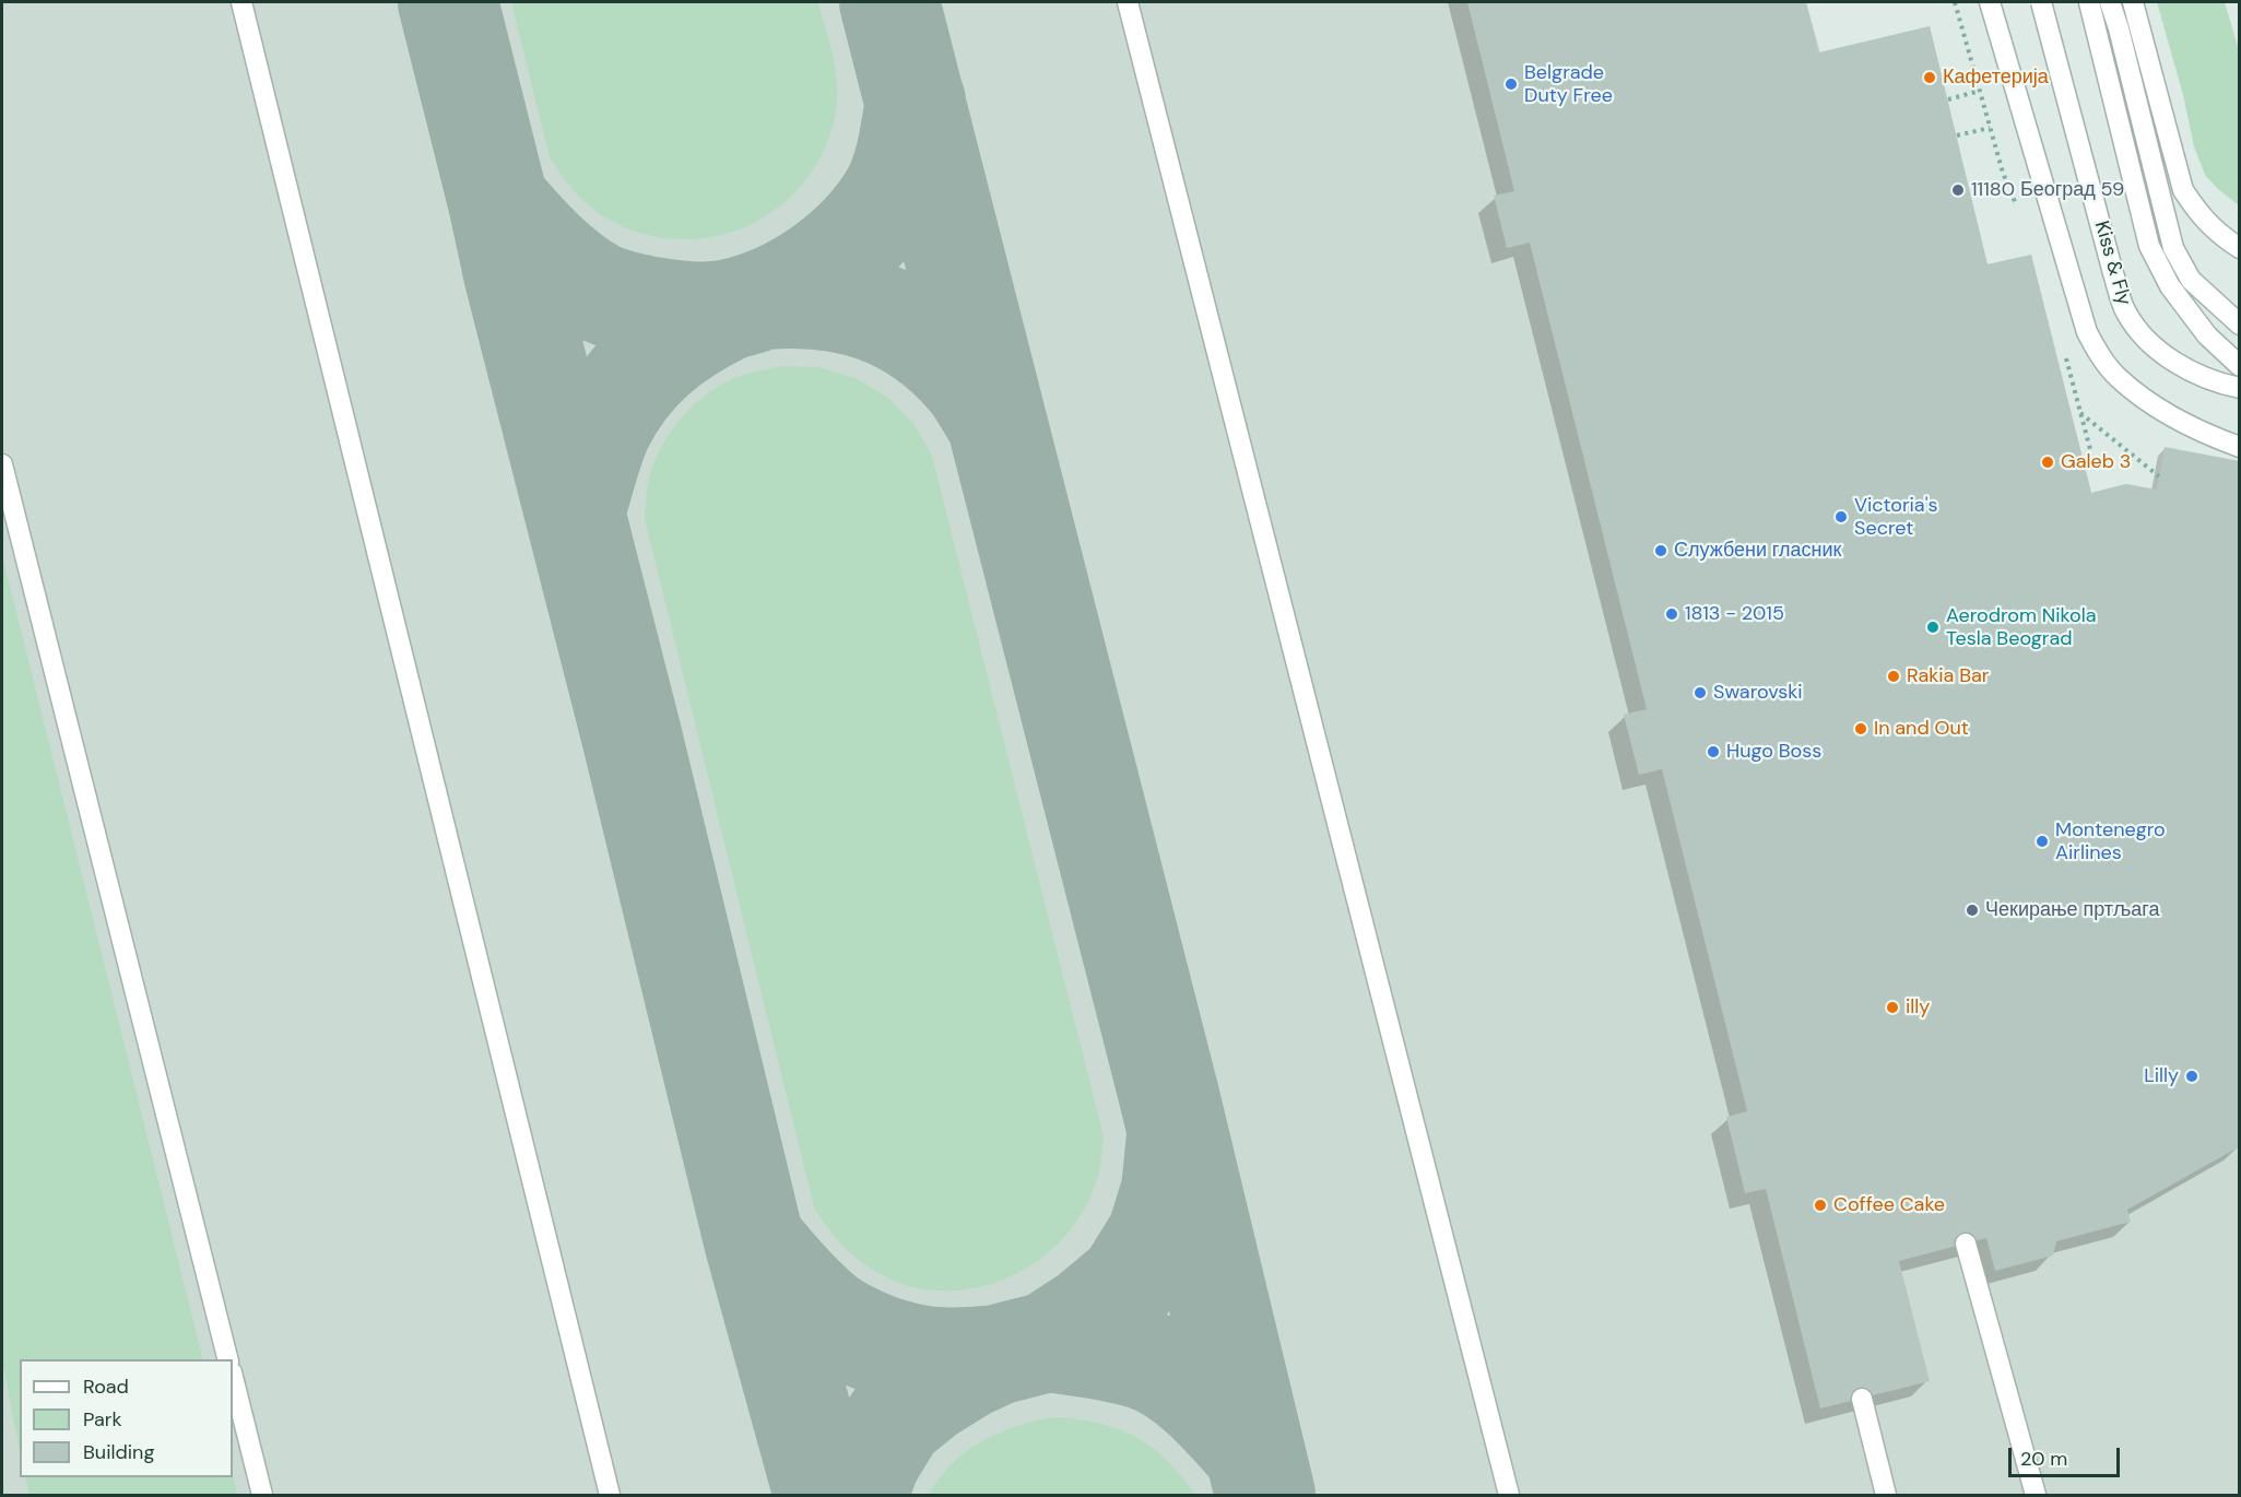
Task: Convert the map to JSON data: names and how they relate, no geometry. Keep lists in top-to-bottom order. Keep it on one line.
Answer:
{"streets":{"street":["Kiss & Fly"]},"places":["Кафетерија","Belgrade Duty Free","11180 Београд 59","Galeb 3","Victoria's Secret","Службени гласник","1813 - 2015","Aerodrom Nikola Tesla Beograd","Rakia Bar","Swarovski","In and Out","Hugo Boss","Montenegro Airlines","Чекирање пртљага","illy","Lilly","Coffee Cake"],"legend":["Road","Park","Building"],"scale_bar":"20 m"}
